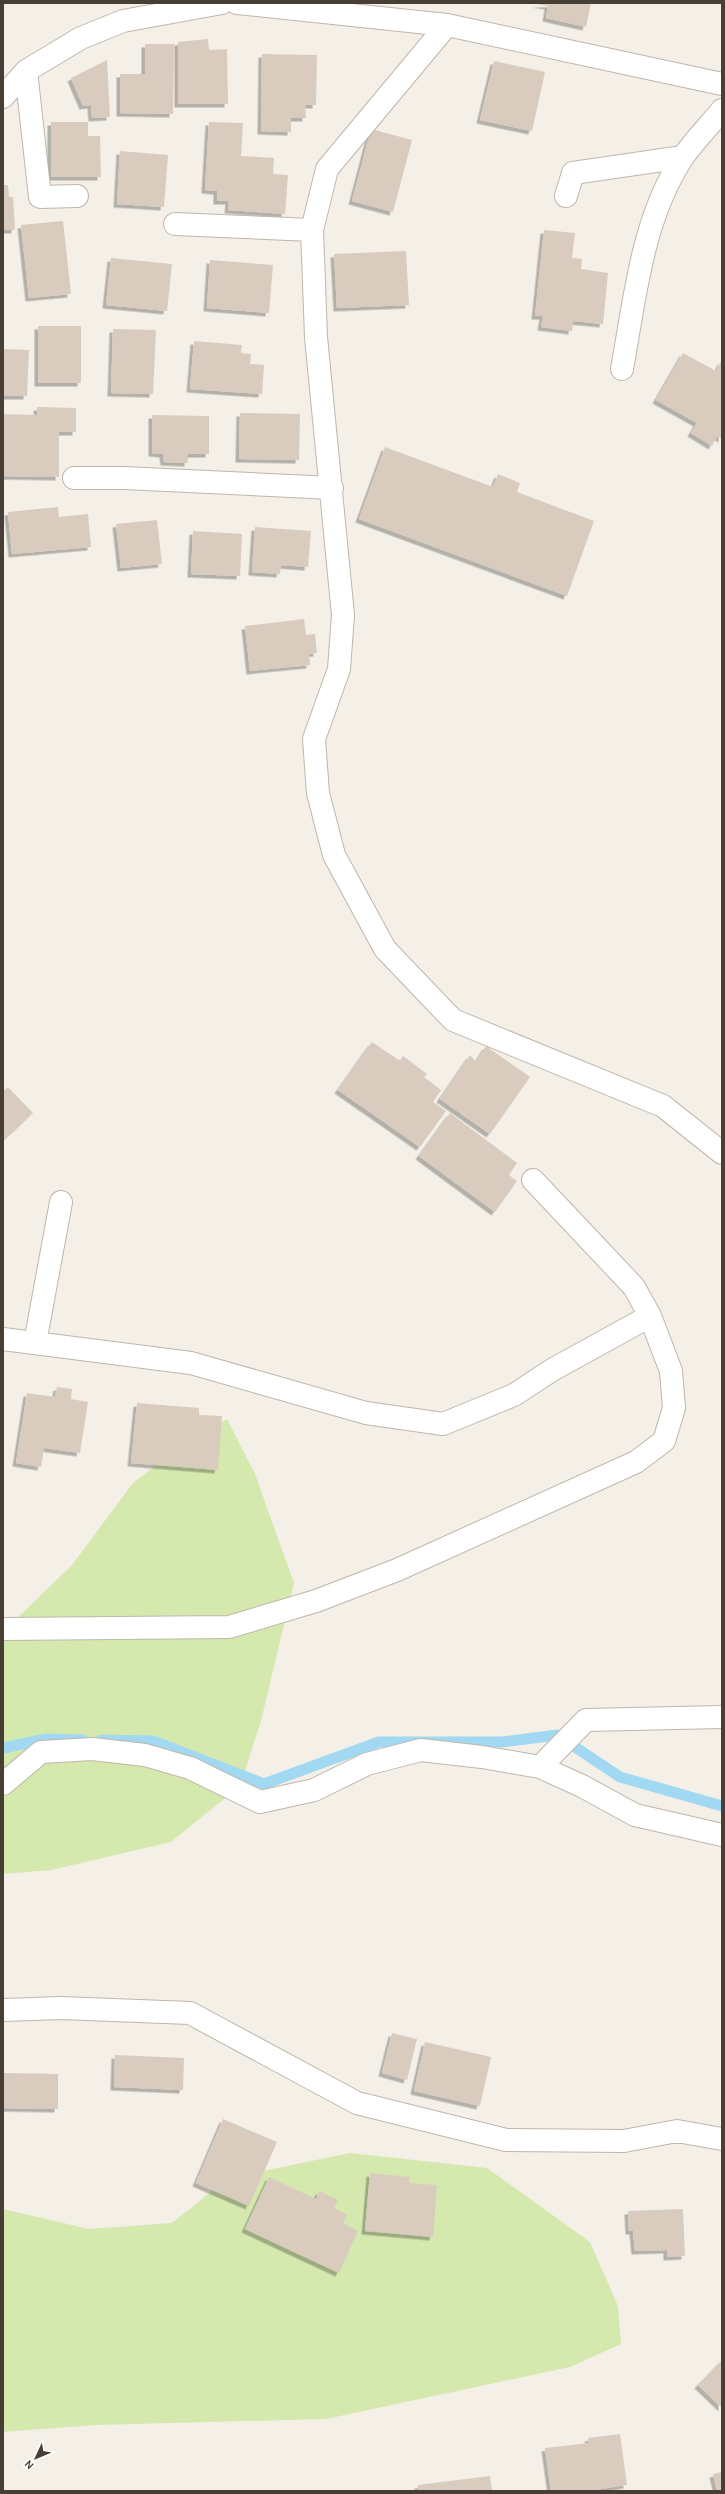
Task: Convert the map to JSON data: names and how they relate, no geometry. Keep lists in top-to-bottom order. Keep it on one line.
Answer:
{"north":"bottom left"}
